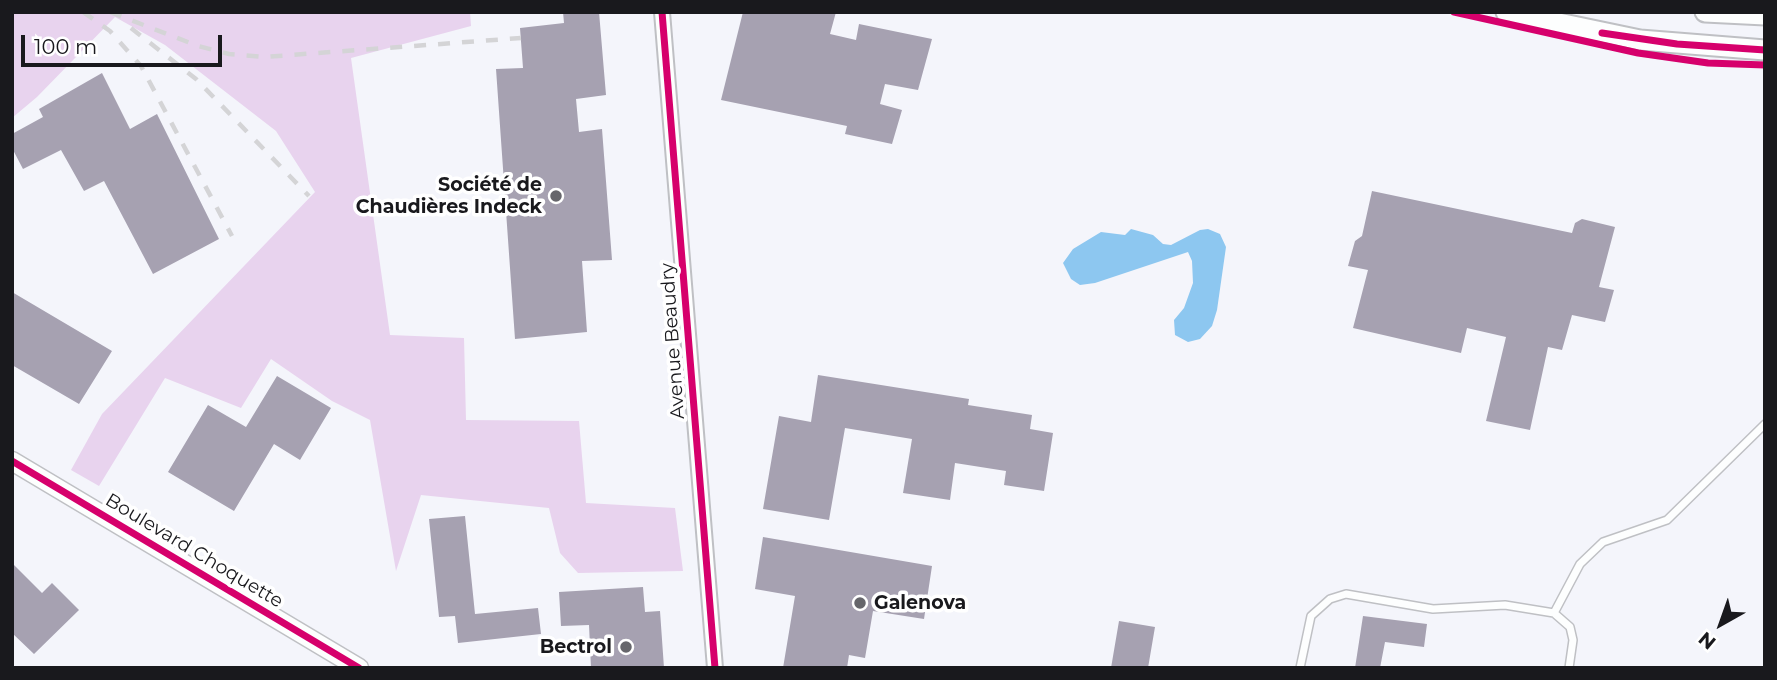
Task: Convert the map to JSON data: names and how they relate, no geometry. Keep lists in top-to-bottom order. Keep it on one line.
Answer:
{"streets":{"street":["Avenue Beaudry","Boulevard Choquette"]},"places":["Société de Chaudières Indeck","Galenova","Bectrol"],"scale_bar":"100 m","north":"bottom left"}
